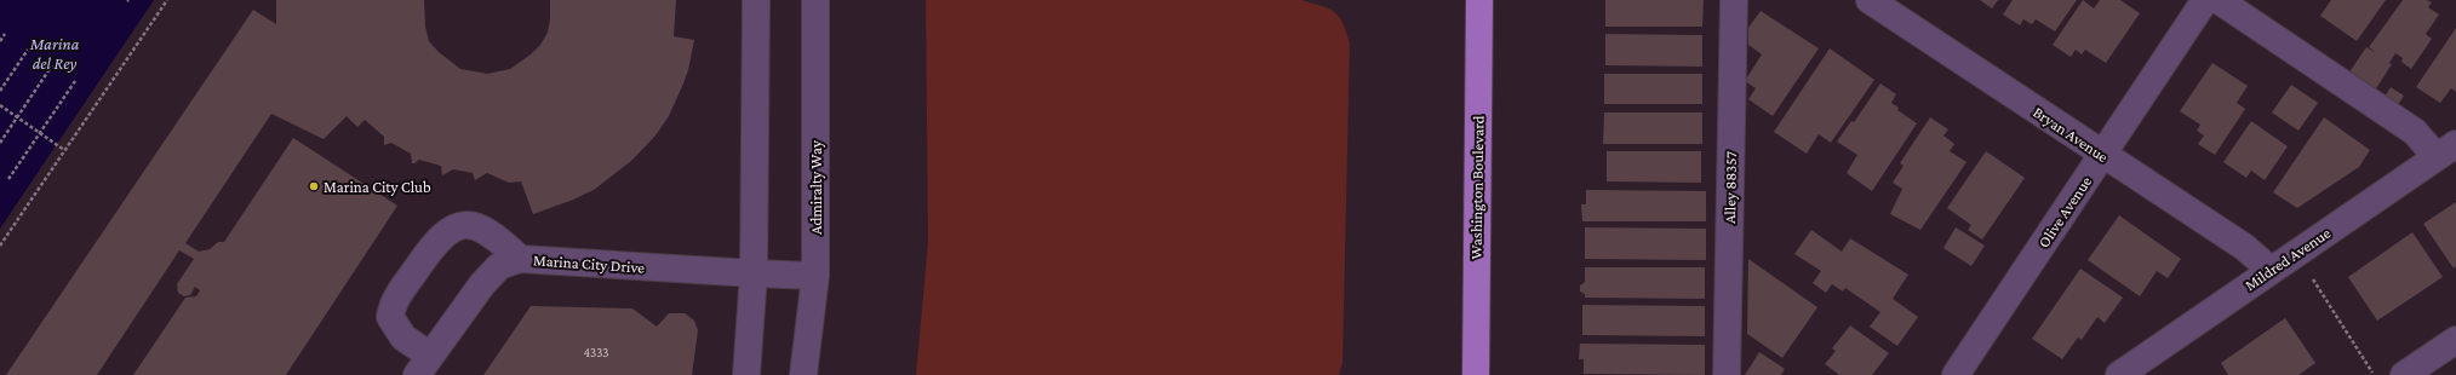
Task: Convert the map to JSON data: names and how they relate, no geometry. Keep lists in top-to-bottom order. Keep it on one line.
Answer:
{"streets":{"main road":["Washington Boulevard"],"street":["Bryan Avenue","Admiralty Way","Alley 88357","Olive Avenue","Mildred Avenue","Marina City Drive"]},"crossings":[["Bryan Avenue","Olive Avenue"],["Bryan Avenue","Mildred Avenue"],["Admiralty Way","Marina City Drive"]],"water":["Marina del Rey"],"places":["Marina City Club"],"house_numbers":["4333"]}
